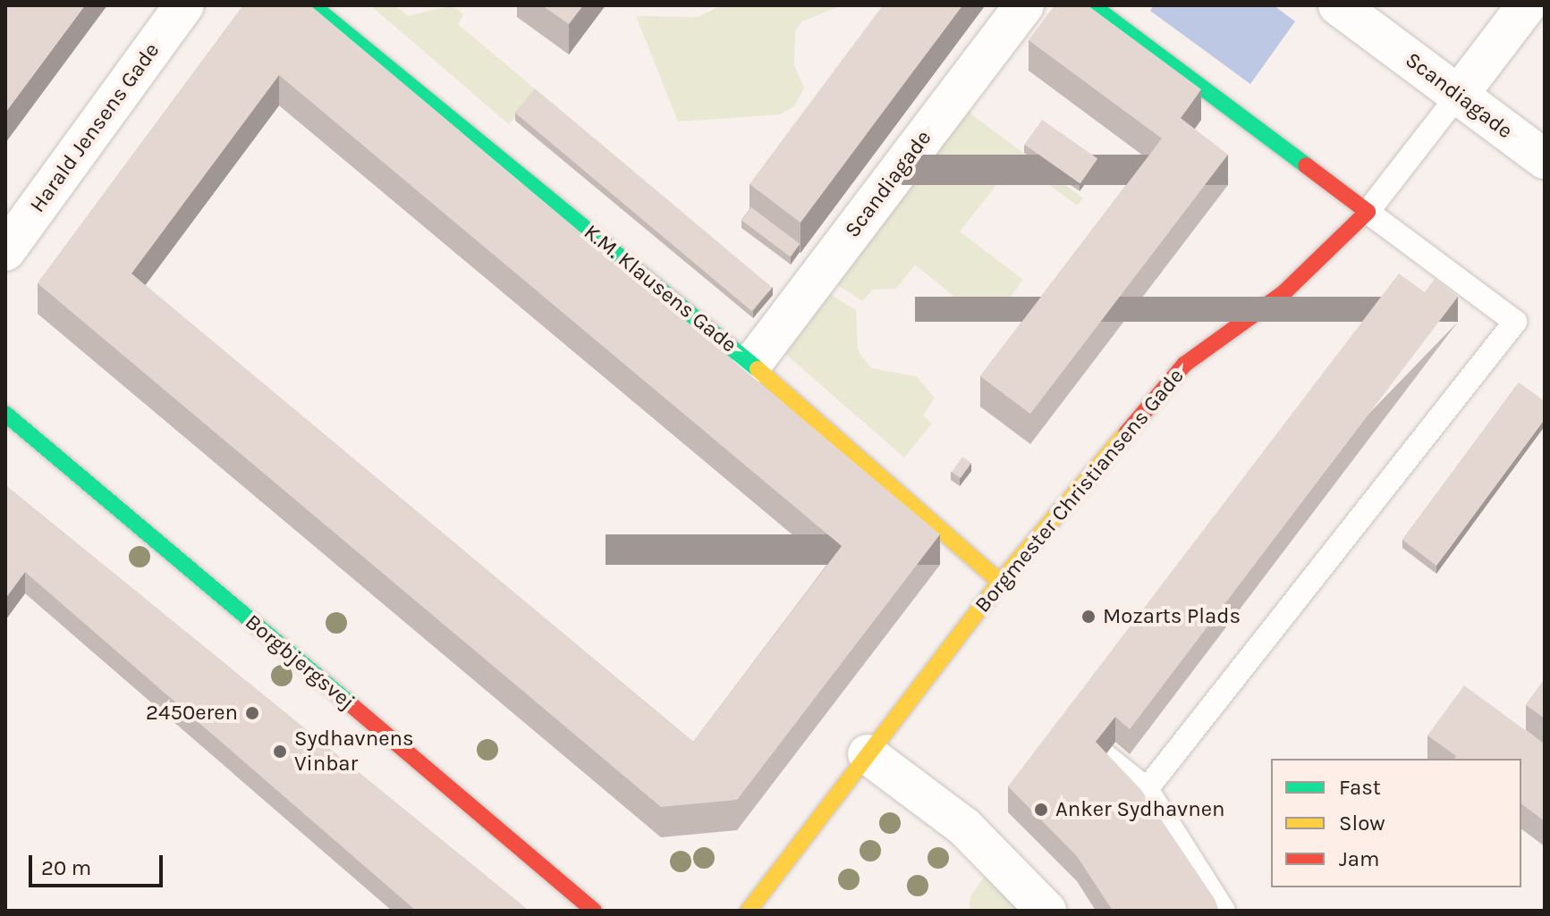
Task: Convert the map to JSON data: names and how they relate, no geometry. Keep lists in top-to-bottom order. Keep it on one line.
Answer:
{"streets":{"street":["Scandiagade","Harald Jensens Gade","K.M. Klausens Gade","Borgmester Christiansens Gade","Borgbjergsvej"]},"crossings":[["Scandiagade","K.M. Klausens Gade"],["Scandiagade","Borgmester Christiansens Gade"],["K.M. Klausens Gade","Borgmester Christiansens Gade"]],"places":["Mozarts Plads","2450eren","Sydhavnens Vinbar","Anker Sydhavnen"],"legend":["Fast","Slow","Jam"],"scale_bar":"20 m"}
